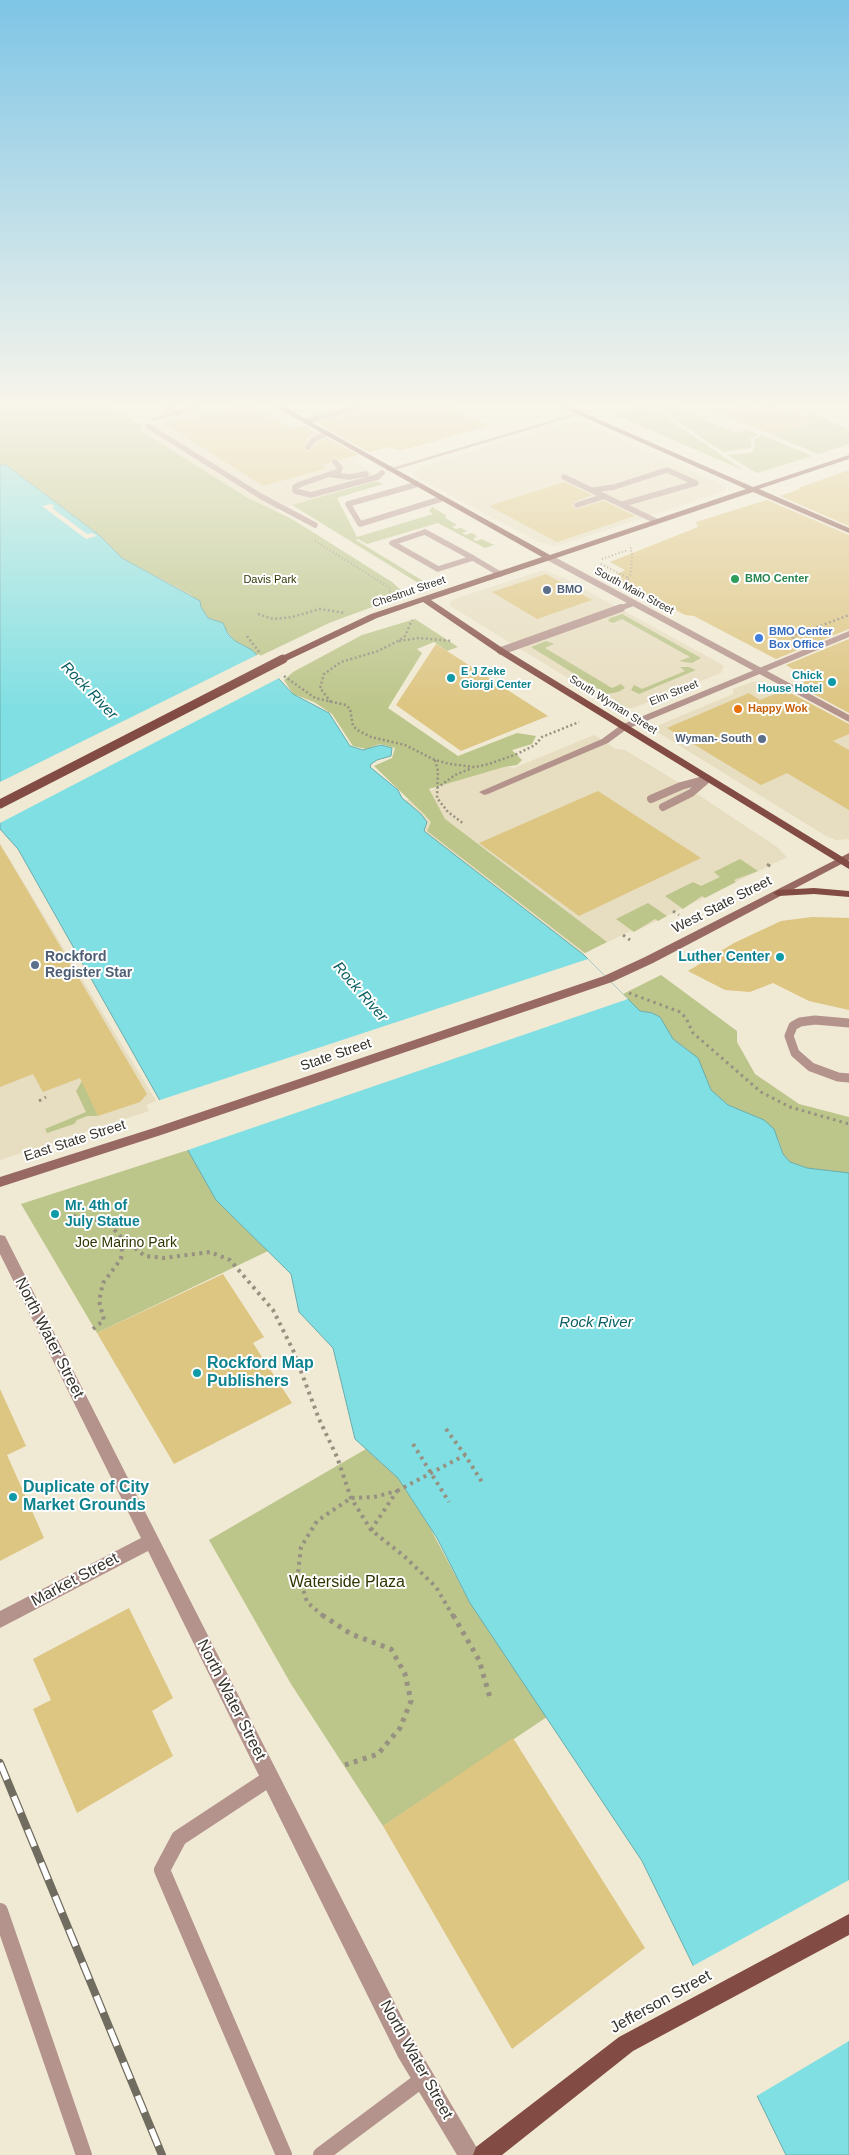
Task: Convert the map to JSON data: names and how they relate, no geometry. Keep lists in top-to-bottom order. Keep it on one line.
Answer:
{"streets":{"main road":["South Main Street","Chestnut Street","South Wyman Street","West State Street","State Street","East State Street","Jefferson Street"],"street":["Elm Street","North Water Street","Market Street"]},"crossings":[["South Main Street","Chestnut Street"],["South Main Street","Elm Street"],["Chestnut Street","South Wyman Street"],["Elm Street","South Wyman Street"],["South Wyman Street","West State Street"],["West State Street","State Street"],["State Street","East State Street"],["North Water Street","Market Street"]],"water":["Rock River"],"parks":["Davis Park","Joe Marino Park","Waterside Plaza"],"places":["BMO Center","BMO","BMO Center Box Office","E J Zeke Giorgi Center","Chick House Hotel","Happy Wok","Wyman‐ South","Luther Center","Rockford Register Star","Mr. 4th of July Statue","Rockford Map Publishers","Duplicate of City Market Grounds"]}
